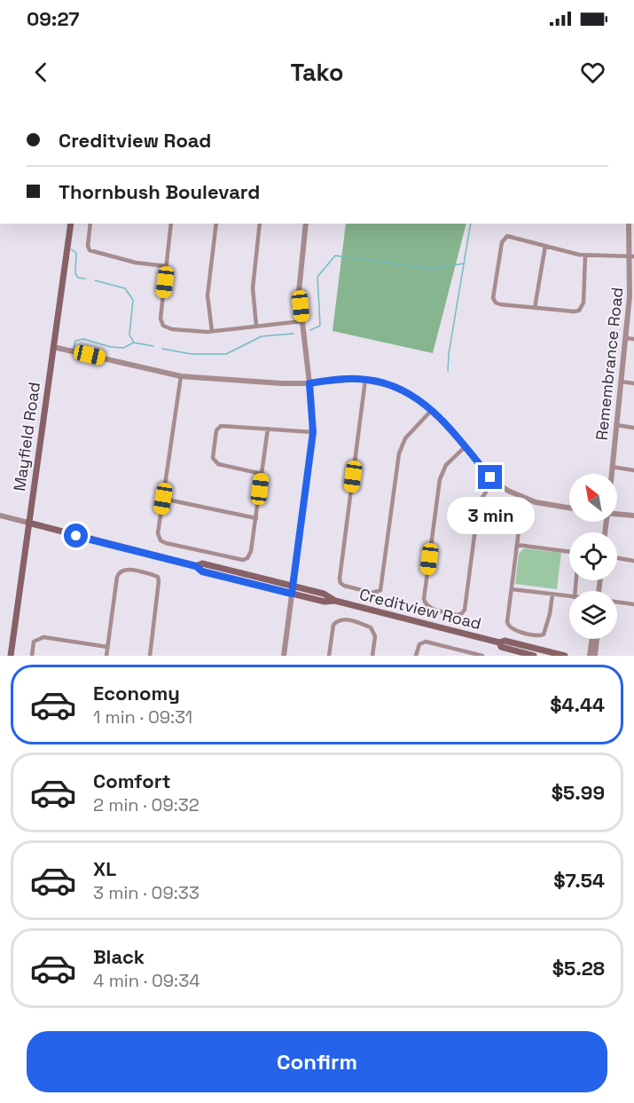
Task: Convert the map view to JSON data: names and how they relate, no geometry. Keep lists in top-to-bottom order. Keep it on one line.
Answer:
{"streets":{"main road":["Mayfield Road","Creditview Road"],"street":["Remembrance Road"]},"crossings":[["Mayfield Road","Creditview Road"]],"north":"top left","page":{"status":"09:27","header":"Tako","banner":["Creditview Road","Thornbush Boulevard"],"bubble":"3 min","list":[{"name":"Economy","note":"1 min · 09:31","value":"$4.44"},{"name":"Comfort","note":"2 min · 09:32","value":"$5.99"},{"name":"XL","note":"3 min · 09:33","value":"$7.54"},{"name":"Black","note":"4 min · 09:34","value":"$5.28"}],"buttons":"Confirm"}}
